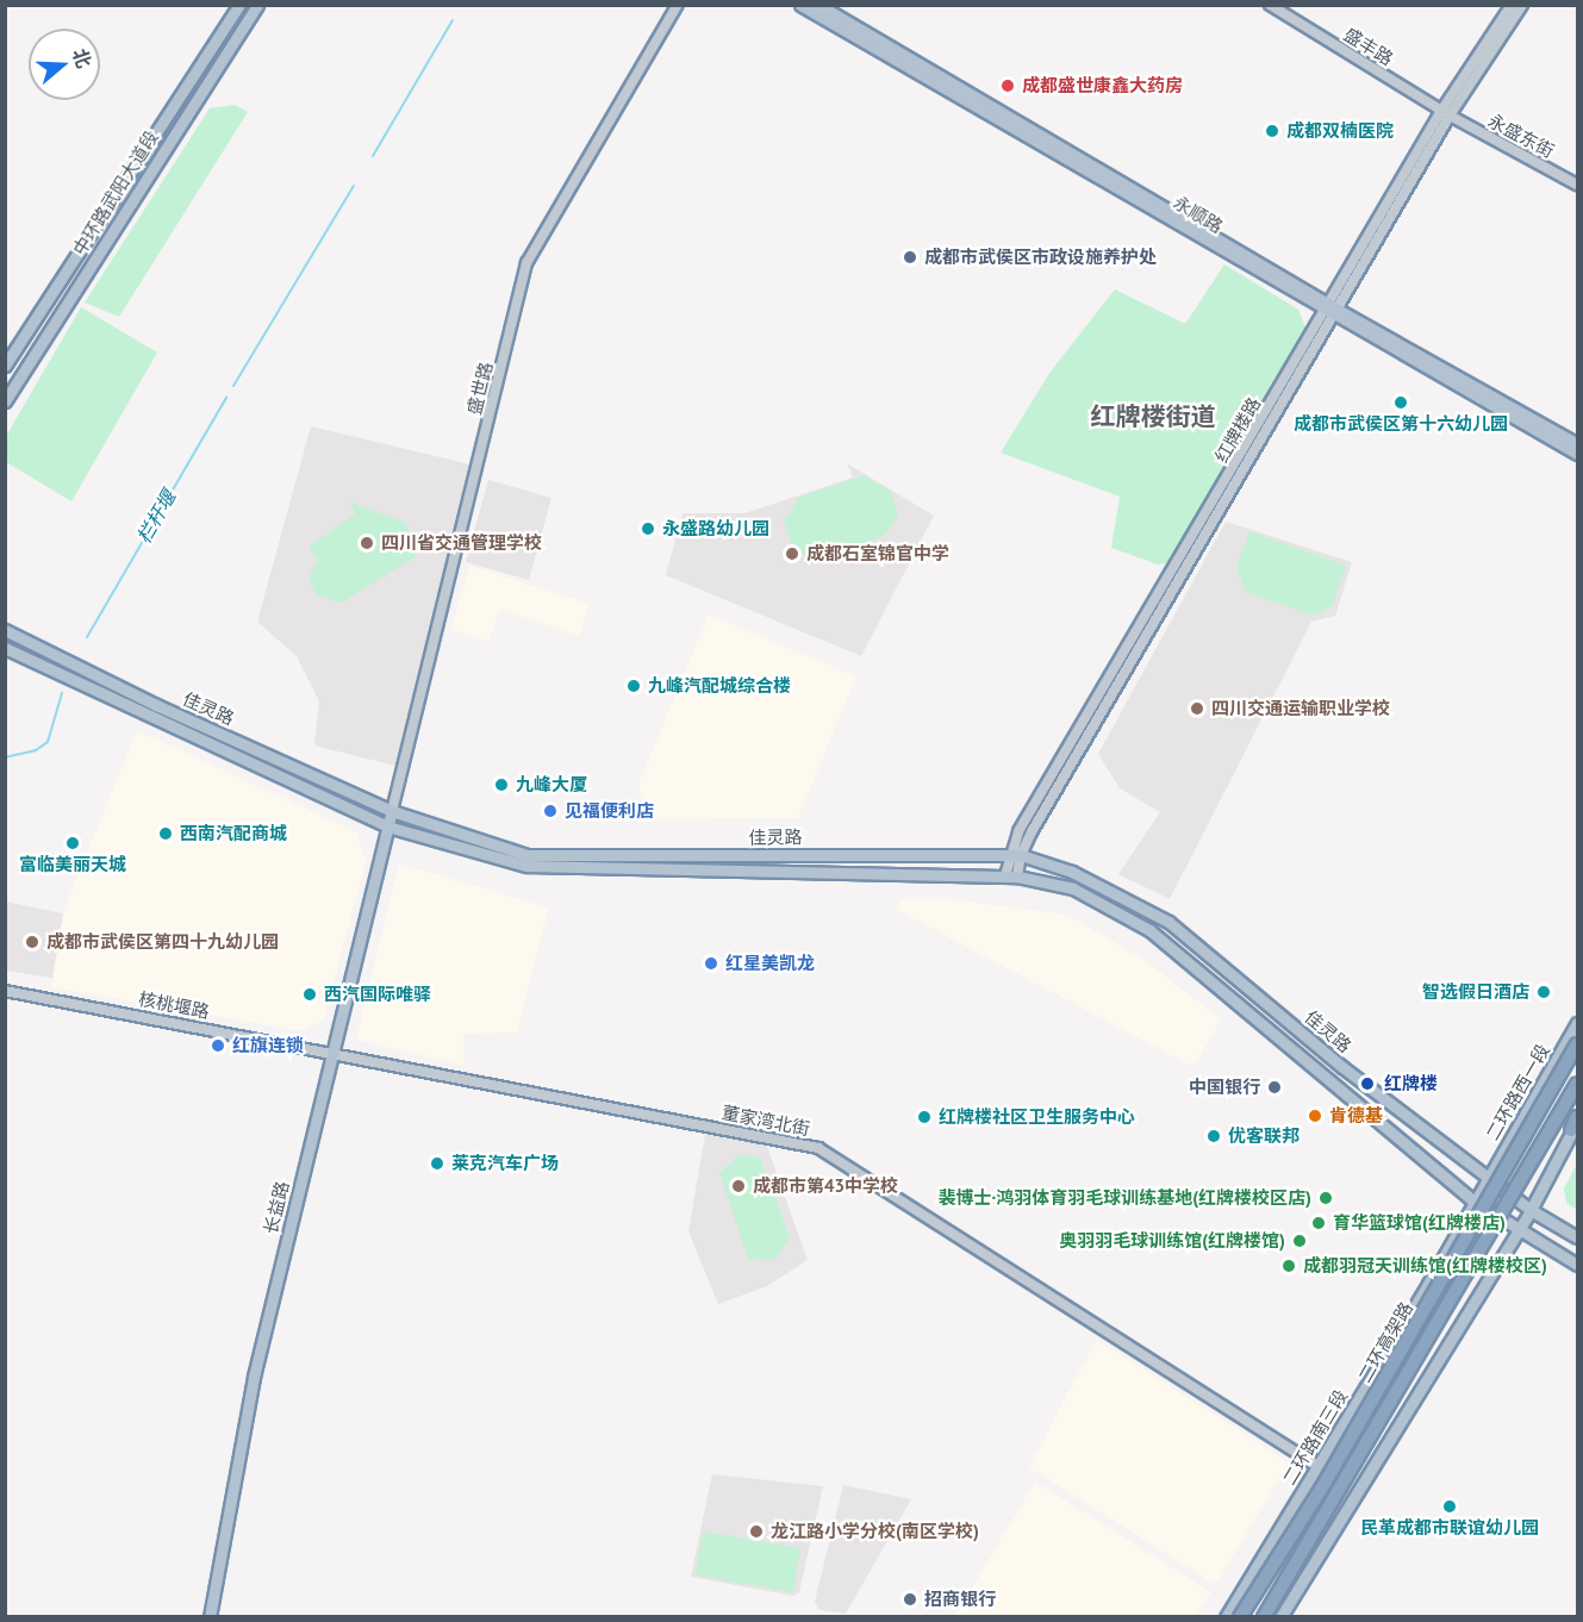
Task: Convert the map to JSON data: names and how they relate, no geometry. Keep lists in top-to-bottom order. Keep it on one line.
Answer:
{"streets":{"highway":["二环高架路"],"main road":["中环路武阳大道段","永顺路","佳灵路","二环路西一段","长益路","二环路南三段"],"street":["盛丰路","永盛东街","盛世路","红牌楼路","核桃堰路","董家湾北街"]},"crossings":[["盛丰路","永盛东街"],["盛丰路","红牌楼路"],["永盛东街","红牌楼路"],["永顺路","红牌楼路"],["盛世路","佳灵路"],["盛世路","长益路"],["红牌楼路","佳灵路"],["佳灵路","二环路西一段"],["佳灵路","长益路"],["佳灵路","二环路南三段"],["核桃堰路","董家湾北街"],["核桃堰路","长益路"],["二环路西一段","二环路南三段"],["董家湾北街","长益路"],["董家湾北街","二环路南三段"]],"districts":["红牌楼街道"],"water":["栏杆堰"],"places":["成都盛世康鑫大药房","成都双楠医院","成都市武侯区市政设施养护处","成都市武侯区第十六幼儿园","永盛路幼儿园","四川省交通管理学校","成都石室锦官中学","九峰汽配城综合楼","四川交通运输职业学校","九峰大厦","见福便利店","西南汽配商城","富临美丽天城","成都市武侯区第四十九幼儿园","红星美凯龙","智选假日酒店","西汽国际唯驿","红旗连锁","红牌楼","中国银行","肯德基","红牌楼社区卫生服务中心","优客联邦","莱克汽车广场","成都市第43中学校","裴博士·鸿羽体育羽毛球训练基地(红牌楼校区店)","育华篮球馆(红牌楼店)","奥羽羽毛球训练馆(红牌楼馆)","成都羽冠天训练馆(红牌楼校区)","民革成都市联谊幼儿园","龙江路小学分校(南区学校)","招商银行"],"north":"right"}
